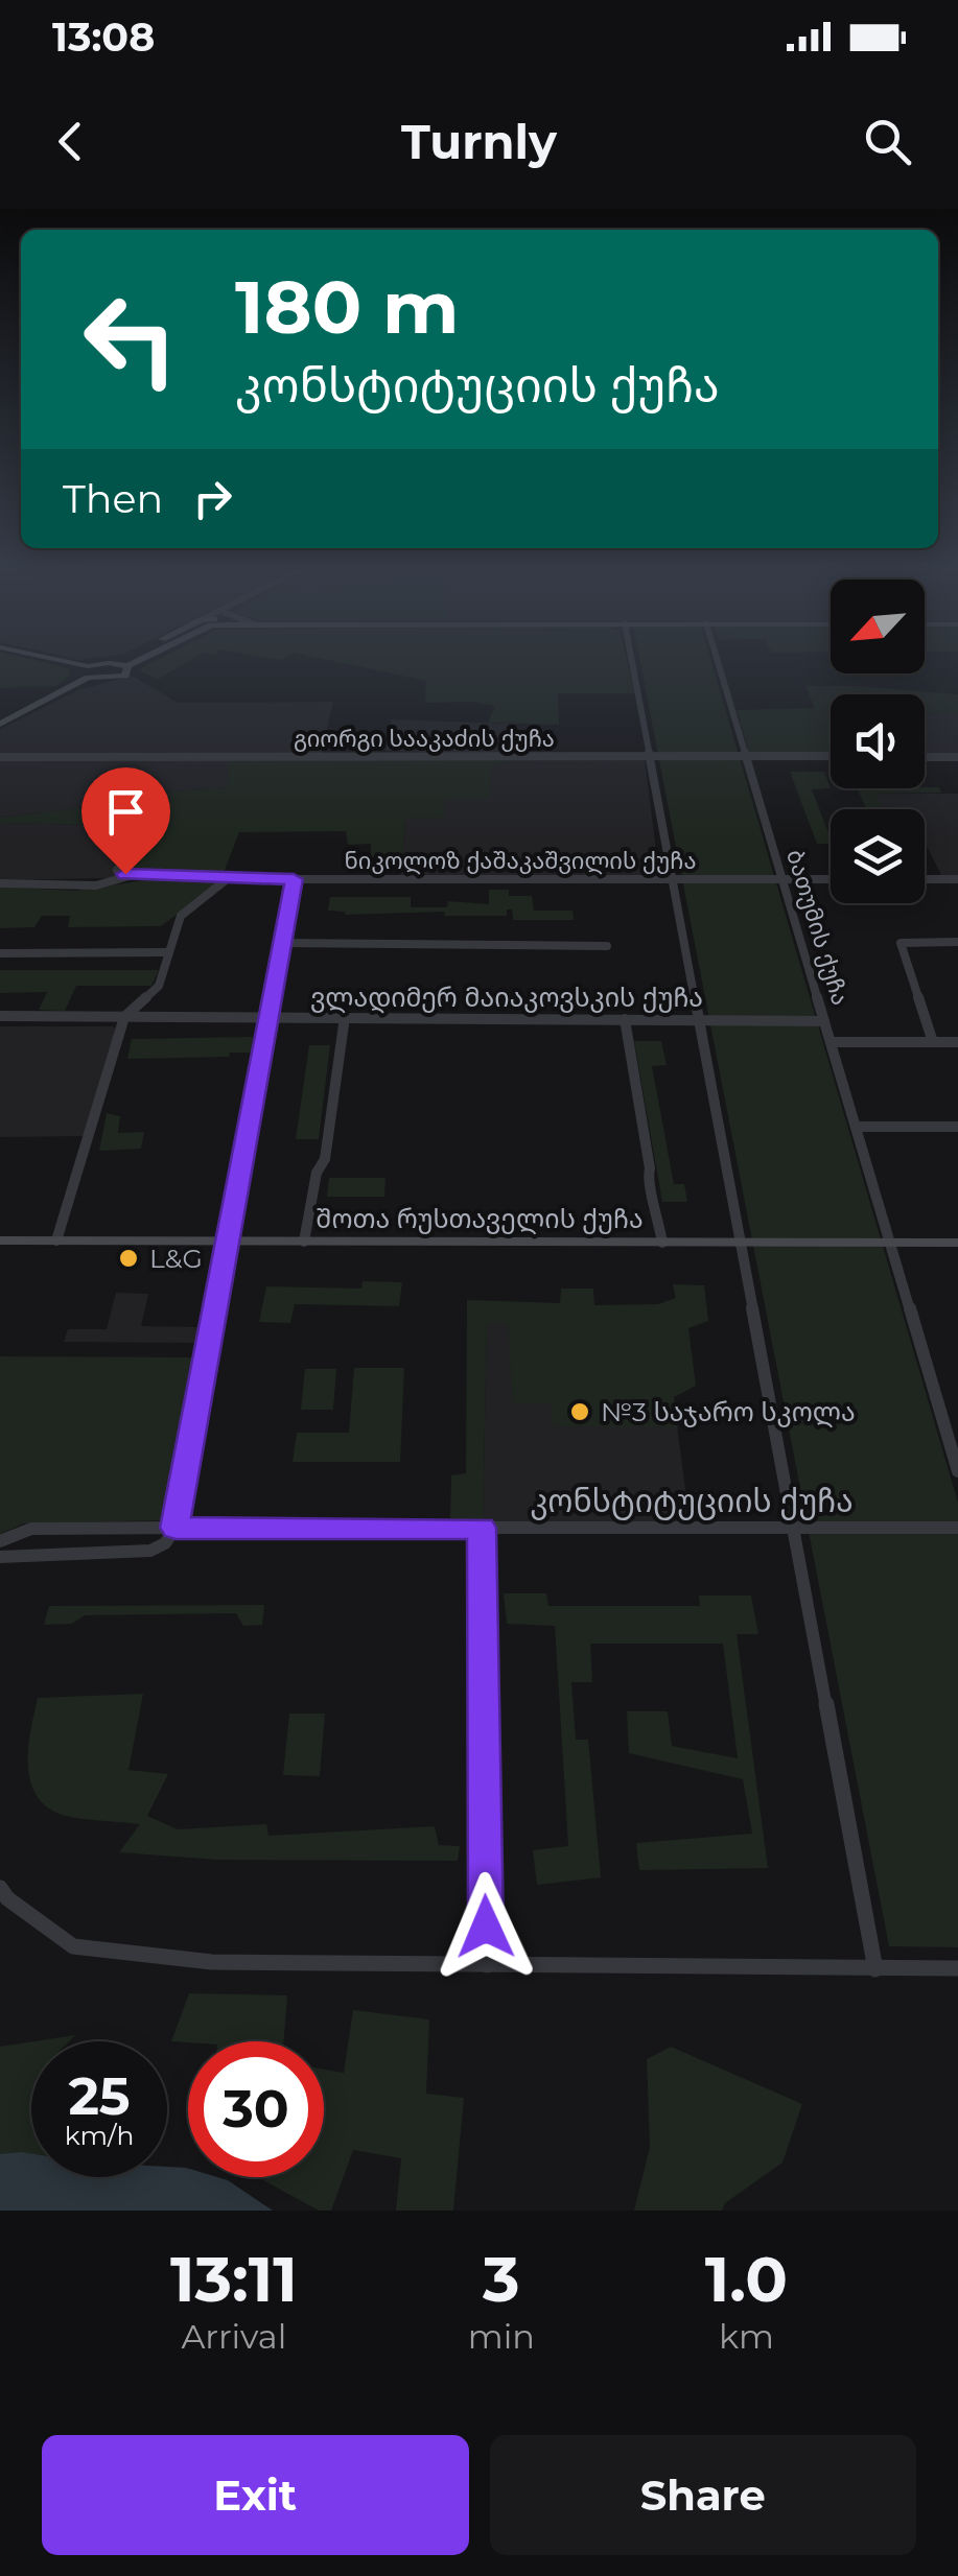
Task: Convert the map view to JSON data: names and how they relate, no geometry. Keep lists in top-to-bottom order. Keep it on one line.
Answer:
{"streets":{"street":["გიორგი სააკაძის ქუჩა","ნიკოლოზ ქაშაკაშვილის ქუჩა","ბათუმის ქუჩა","ვლადიმერ მაიაკოვსკის ქუჩა","შოთა რუსთაველის ქუჩა","კონსტიტუციის ქუჩა"]},"crossings":[["გიორგი სააკაძის ქუჩა","ბათუმის ქუჩა"],["ნიკოლოზ ქაშაკაშვილის ქუჩა","ბათუმის ქუჩა"],["ბათუმის ქუჩა","ვლადიმერ მაიაკოვსკის ქუჩა"],["ბათუმის ქუჩა","შოთა რუსთაველის ქუჩა"]],"places":["L&G","№3 საჯარო სკოლა"],"north":"bottom left","page":{"status":"13:08","header":"Turnly","turn":["180 m","კონსტიტუციის ქუჩა"],"then":"Then","speed":"25 km/h","limit":"30","eta":["13:11","Arrival","3","min","1.0","km"],"buttons":["Exit","Share"]}}
